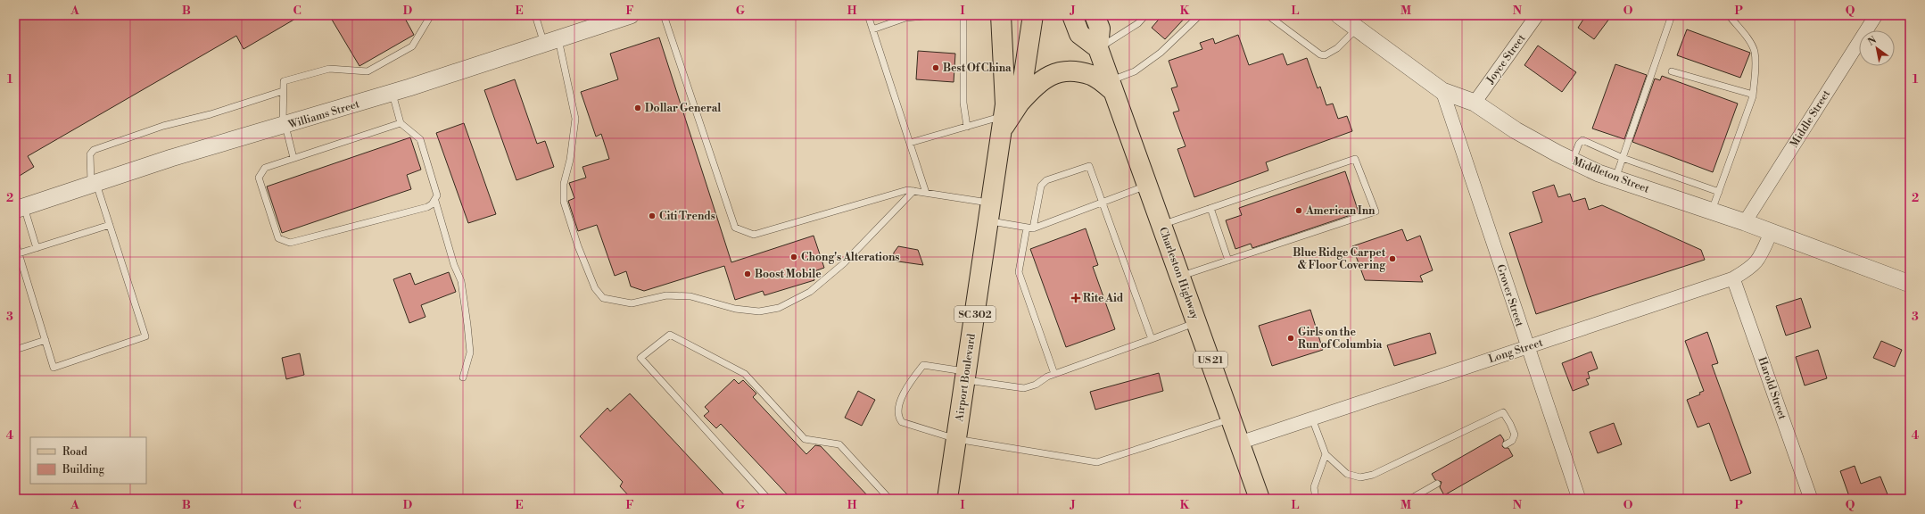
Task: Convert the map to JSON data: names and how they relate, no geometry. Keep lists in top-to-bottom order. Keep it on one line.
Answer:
{"streets":{"main road":["Charleston Highway","SC 302","US 21","Airport Boulevard"],"street":["Joyce Street","Williams Street","Middle Street","Middleton Street","Grover Street","Long Street","Harold Street"]},"crossings":[["Joyce Street","Middleton Street"],["Middle Street","Middleton Street"],["Middleton Street","Grover Street"],["Middleton Street","Long Street"],["Charleston Highway","Long Street"],["Grover Street","Long Street"],["Long Street","Harold Street"]],"places":{"other":["Best Of China","Dollar General","American Inn","Citi Trends","Chong's Alterations","Blue Ridge Carpet & Floor Covering","Boost Mobile","Girls on the Run of Columbia"],"health":["Rite Aid"]},"legend":["Road","Building"],"north":"top left","grid":{"columns":["A","B","C","D","E","F","G","H","I","J","K","L","M","N","O","P","Q"],"rows":["1","2","3","4"]}}
